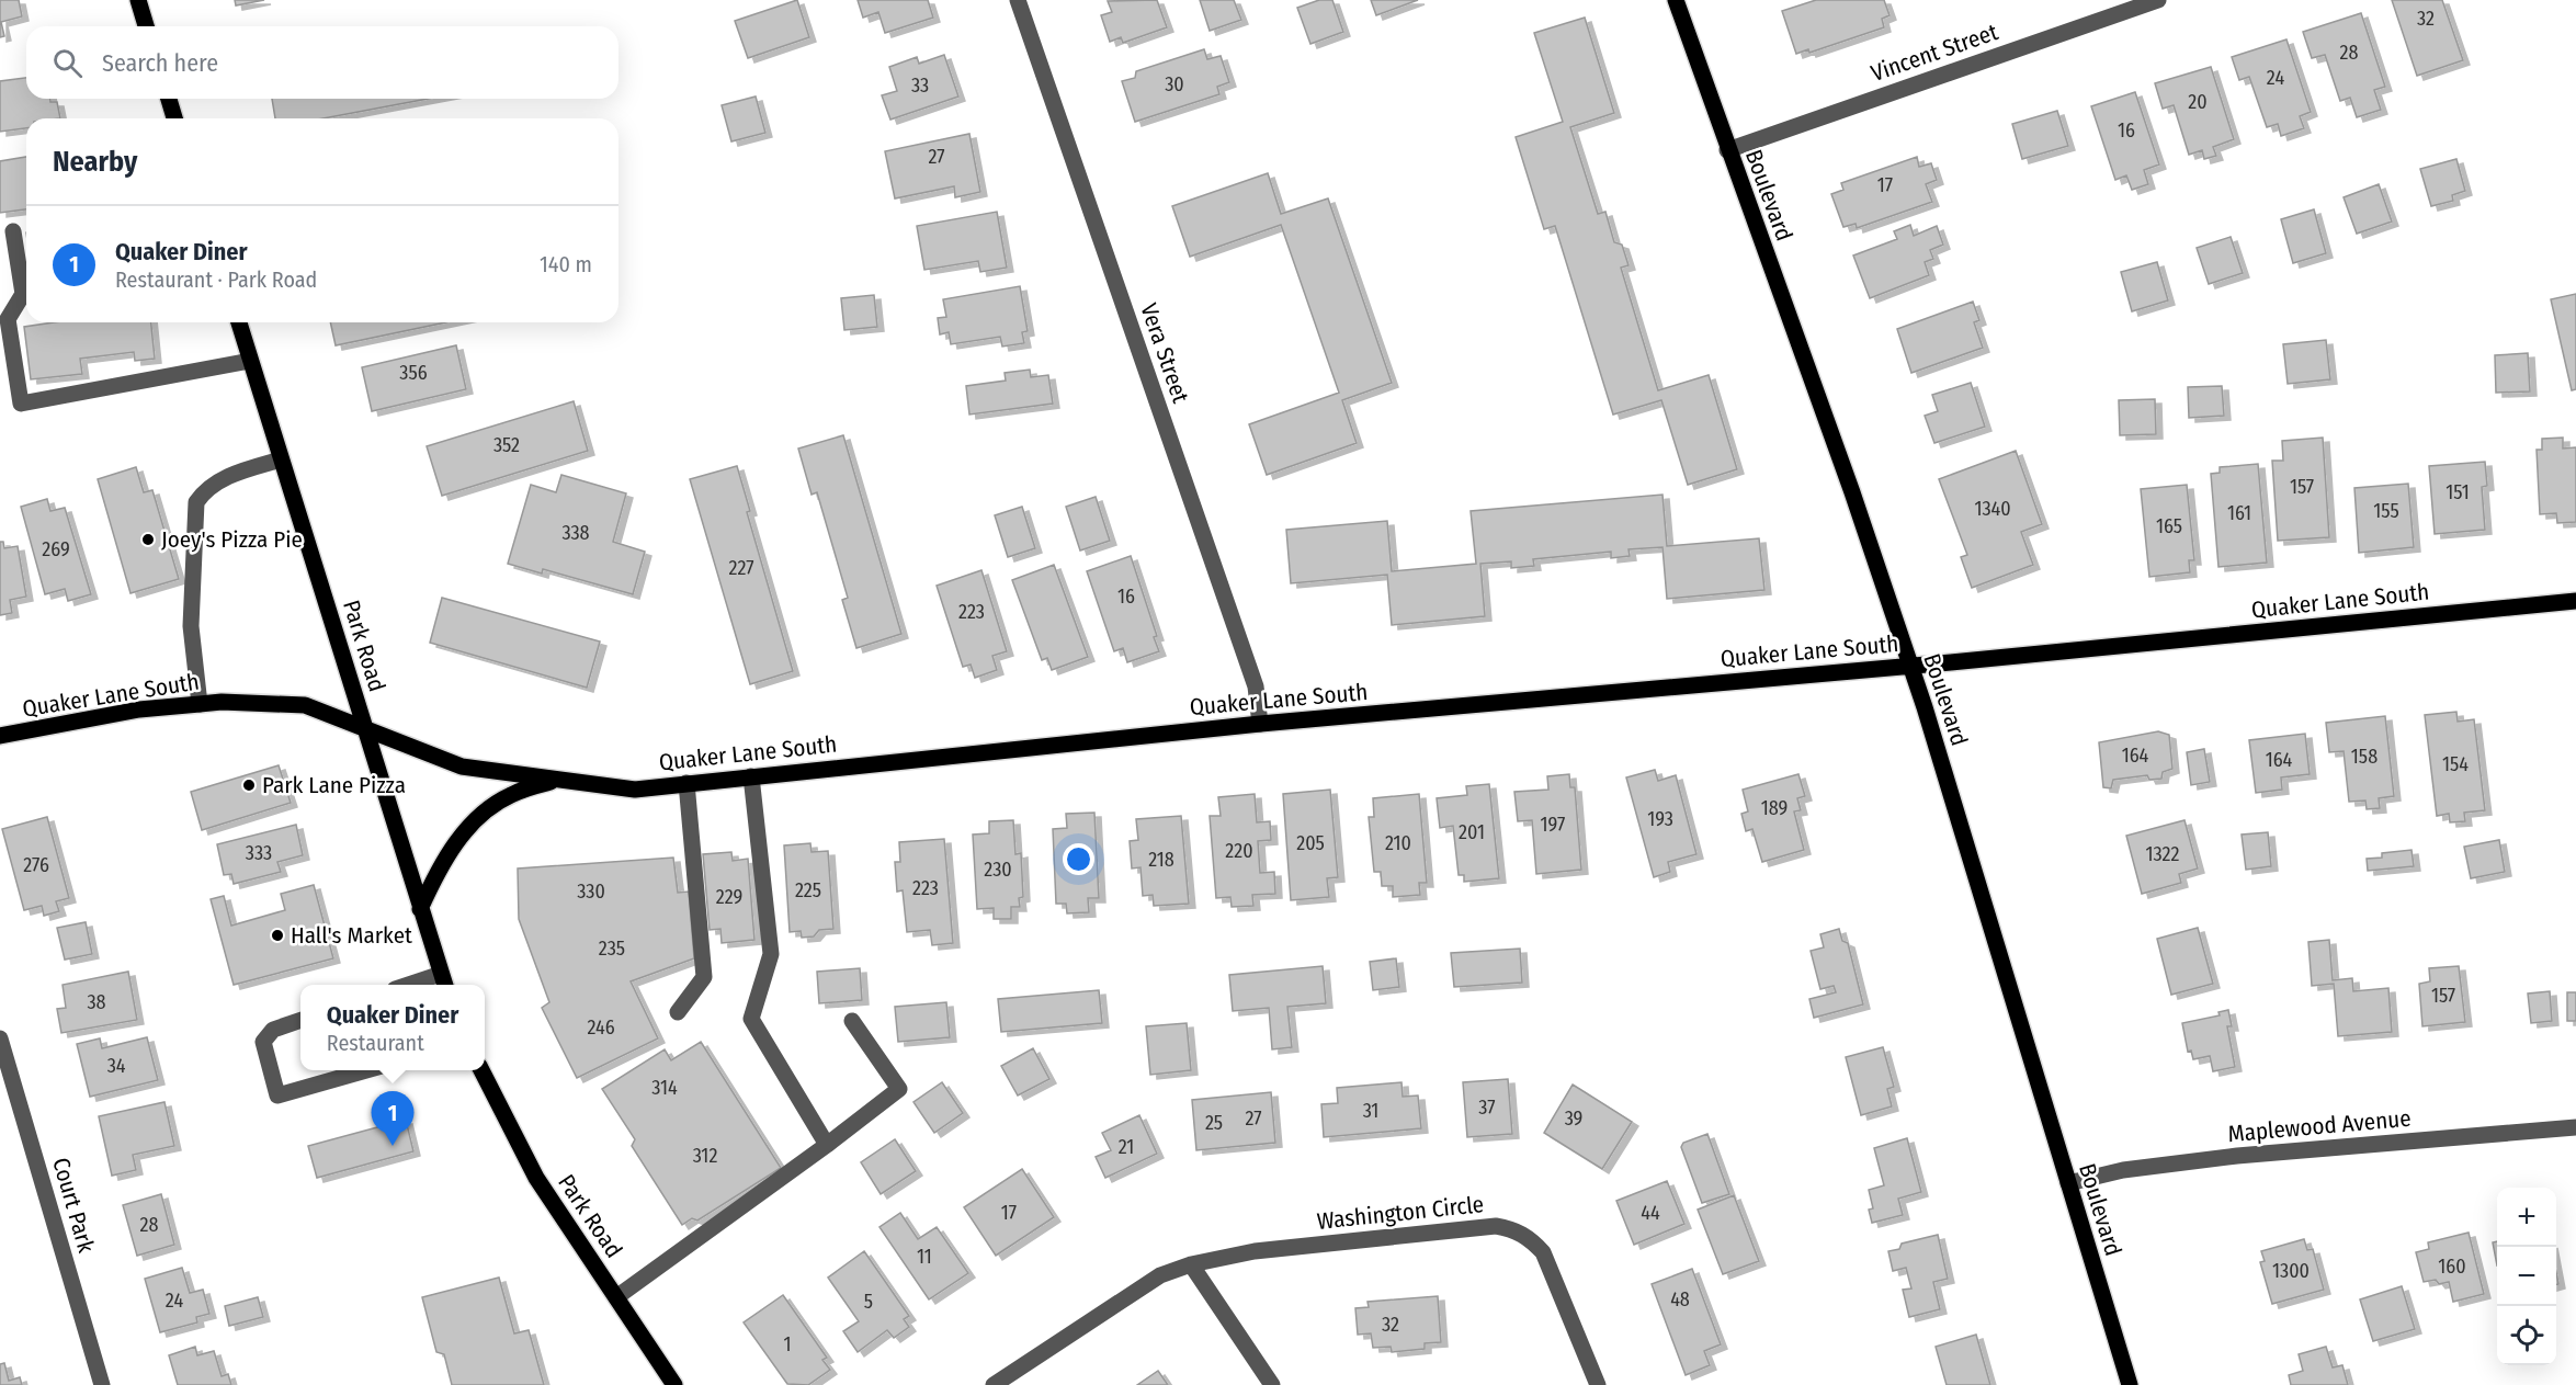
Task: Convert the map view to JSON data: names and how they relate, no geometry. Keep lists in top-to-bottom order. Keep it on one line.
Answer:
{"streets":{"main road":["Boulevard","Quaker Lane South","Park Road"],"street":["Vincent Street","Vera Street","Maplewood Avenue","Court Park","Washington Circle"]},"crossings":[["Vincent Street","Boulevard"],["Boulevard","Quaker Lane South"],["Boulevard","Maplewood Avenue"],["Vera Street","Quaker Lane South"],["Quaker Lane South","Park Road"]],"places":["Joey's Pizza Pie","Park Lane Pizza","Hall's Market"],"house_numbers":["32","28","24","30","33","20","16","27","17","356","352","157","151","1340","155","161","165","338","269","227","16","223","164","158","164","154","189","193","197","201","205","210","220","333","1322","218","276","230","223","225","330","229","235","157","38","246","34","314","37","31","27","39","25","21","312","17","44","28","11","160","1300","48","24","5","32","1"],"page":{"search":"Search here","heading":"Nearby","list":[{"mark":"1","name":"Quaker Diner","note":"Restaurant · Park Road","value":"140 m"}],"popup":["Quaker Diner","Restaurant"],"pins":"1","map_buttons":["+","−"]}}
